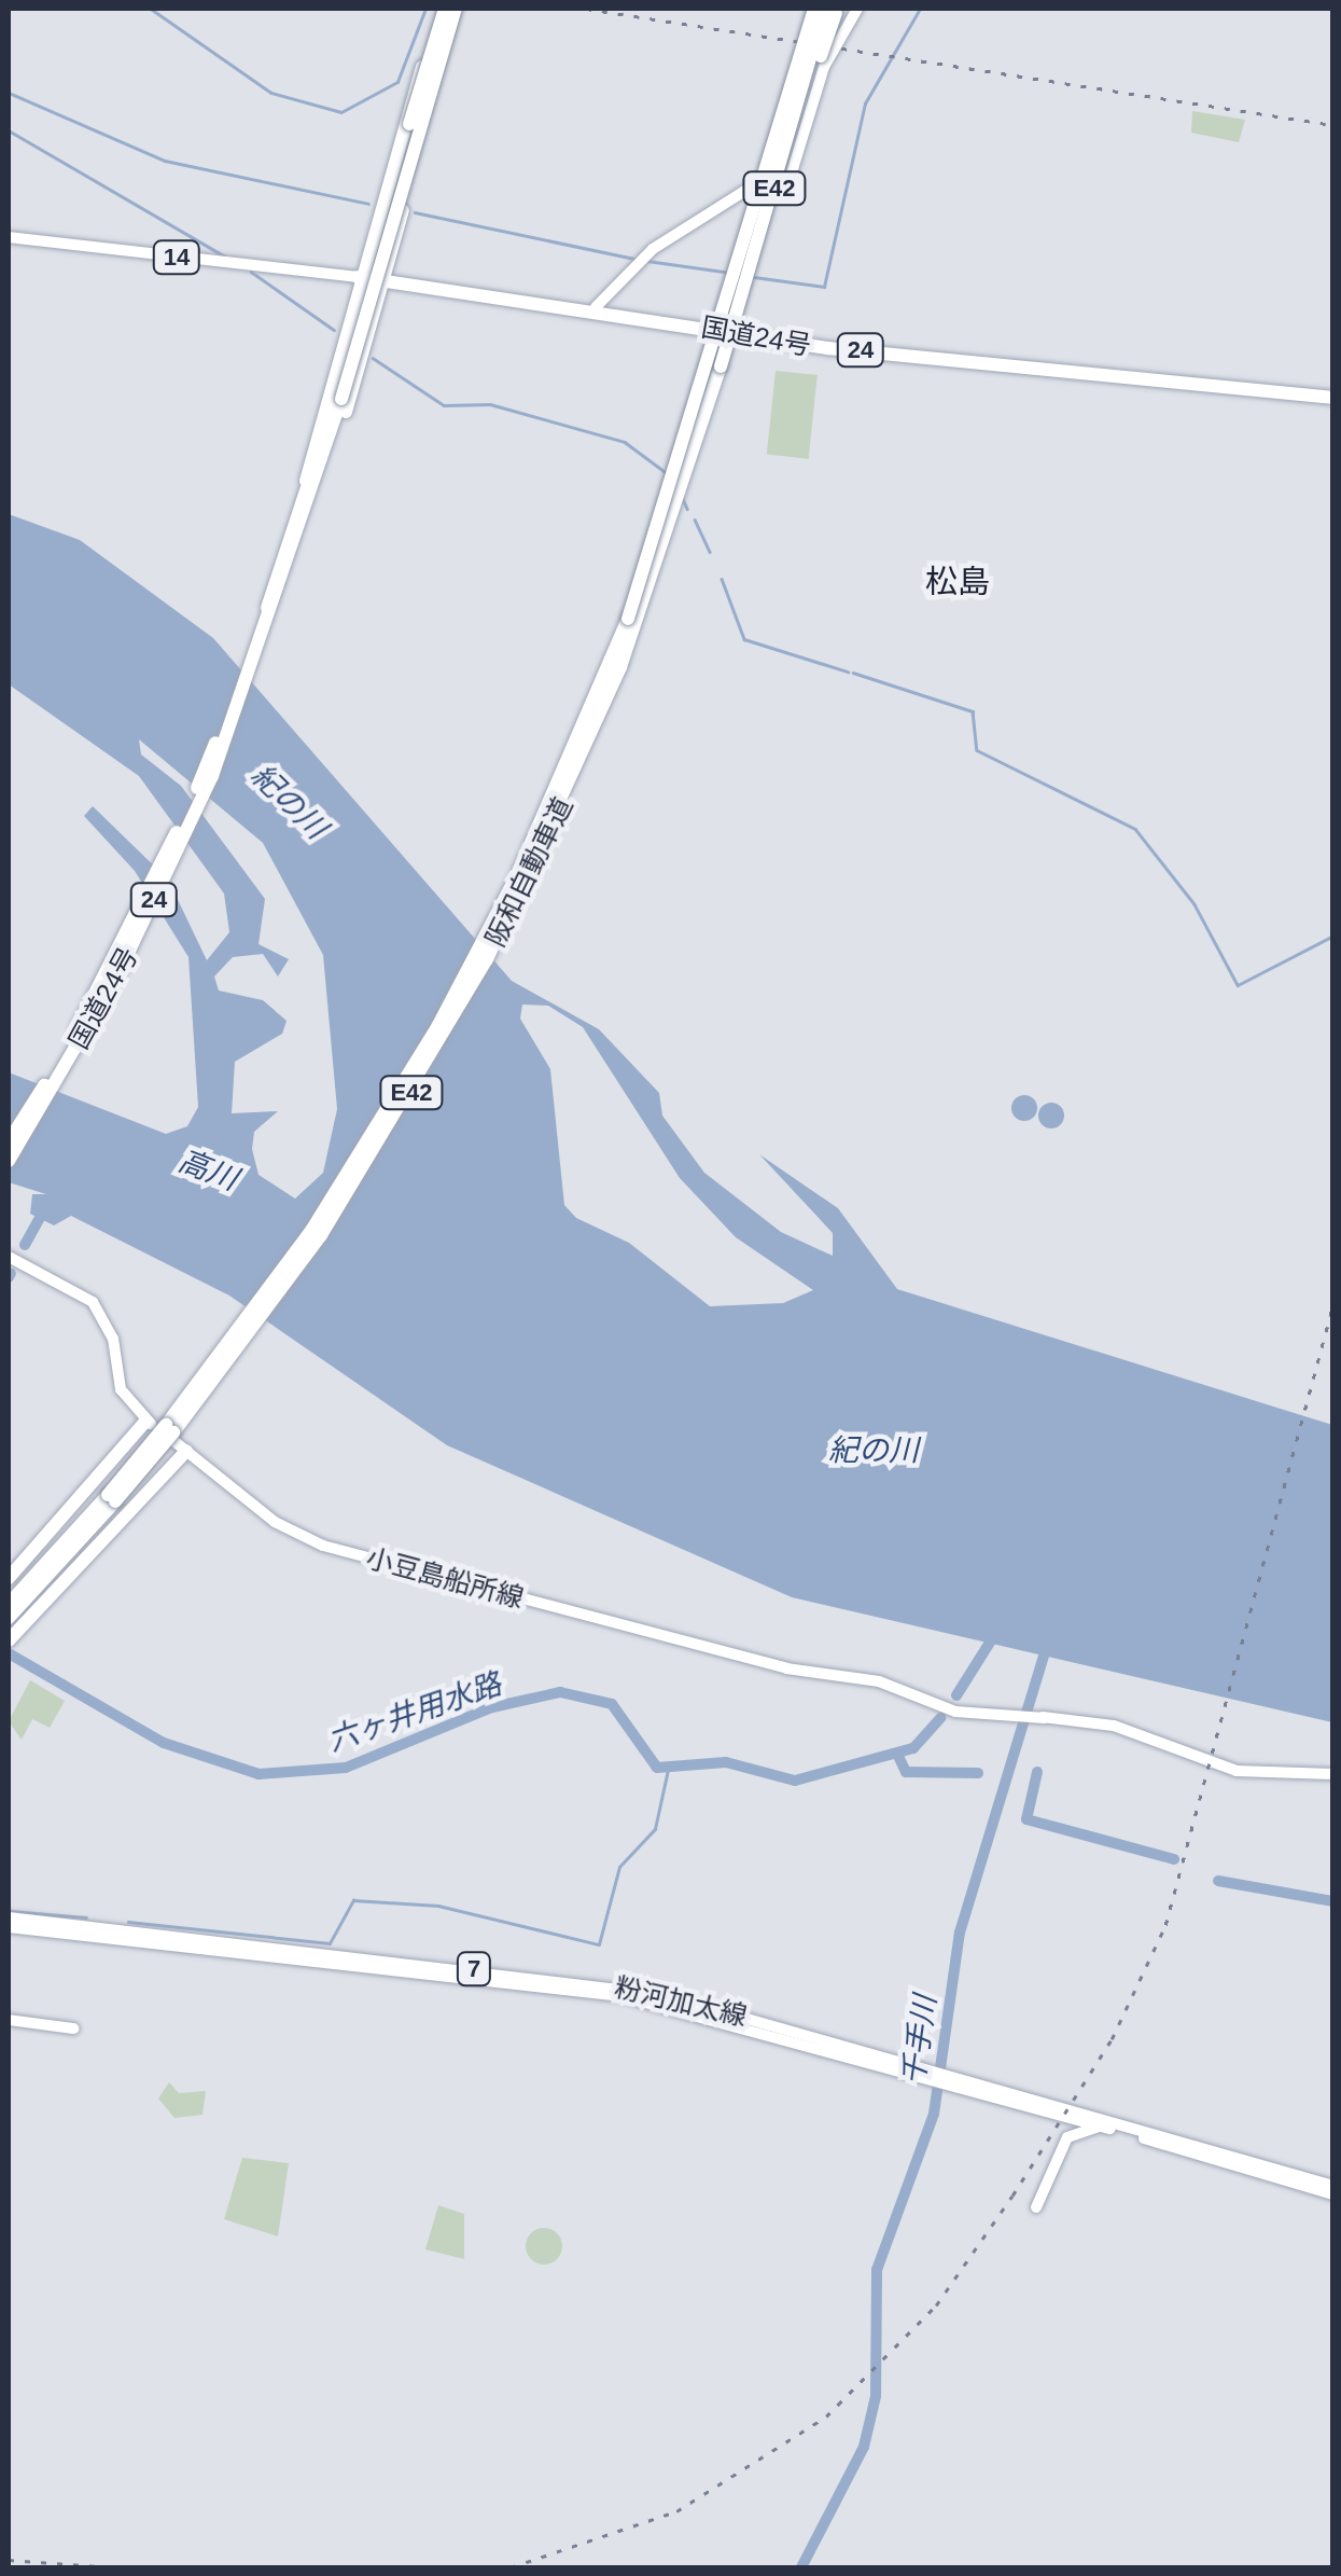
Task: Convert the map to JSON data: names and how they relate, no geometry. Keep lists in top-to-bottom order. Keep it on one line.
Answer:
{"streets":{"highway":["E42","国道24号","24","阪和自動車道"],"main road":["14","小豆島船所線","7","粉河加太線"]},"crossings":[["14","国道24号"],["14","24"],["国道24号","24"]],"districts":["松島"],"water":["紀の川","高川","六ヶ井用水路","千手川"]}
